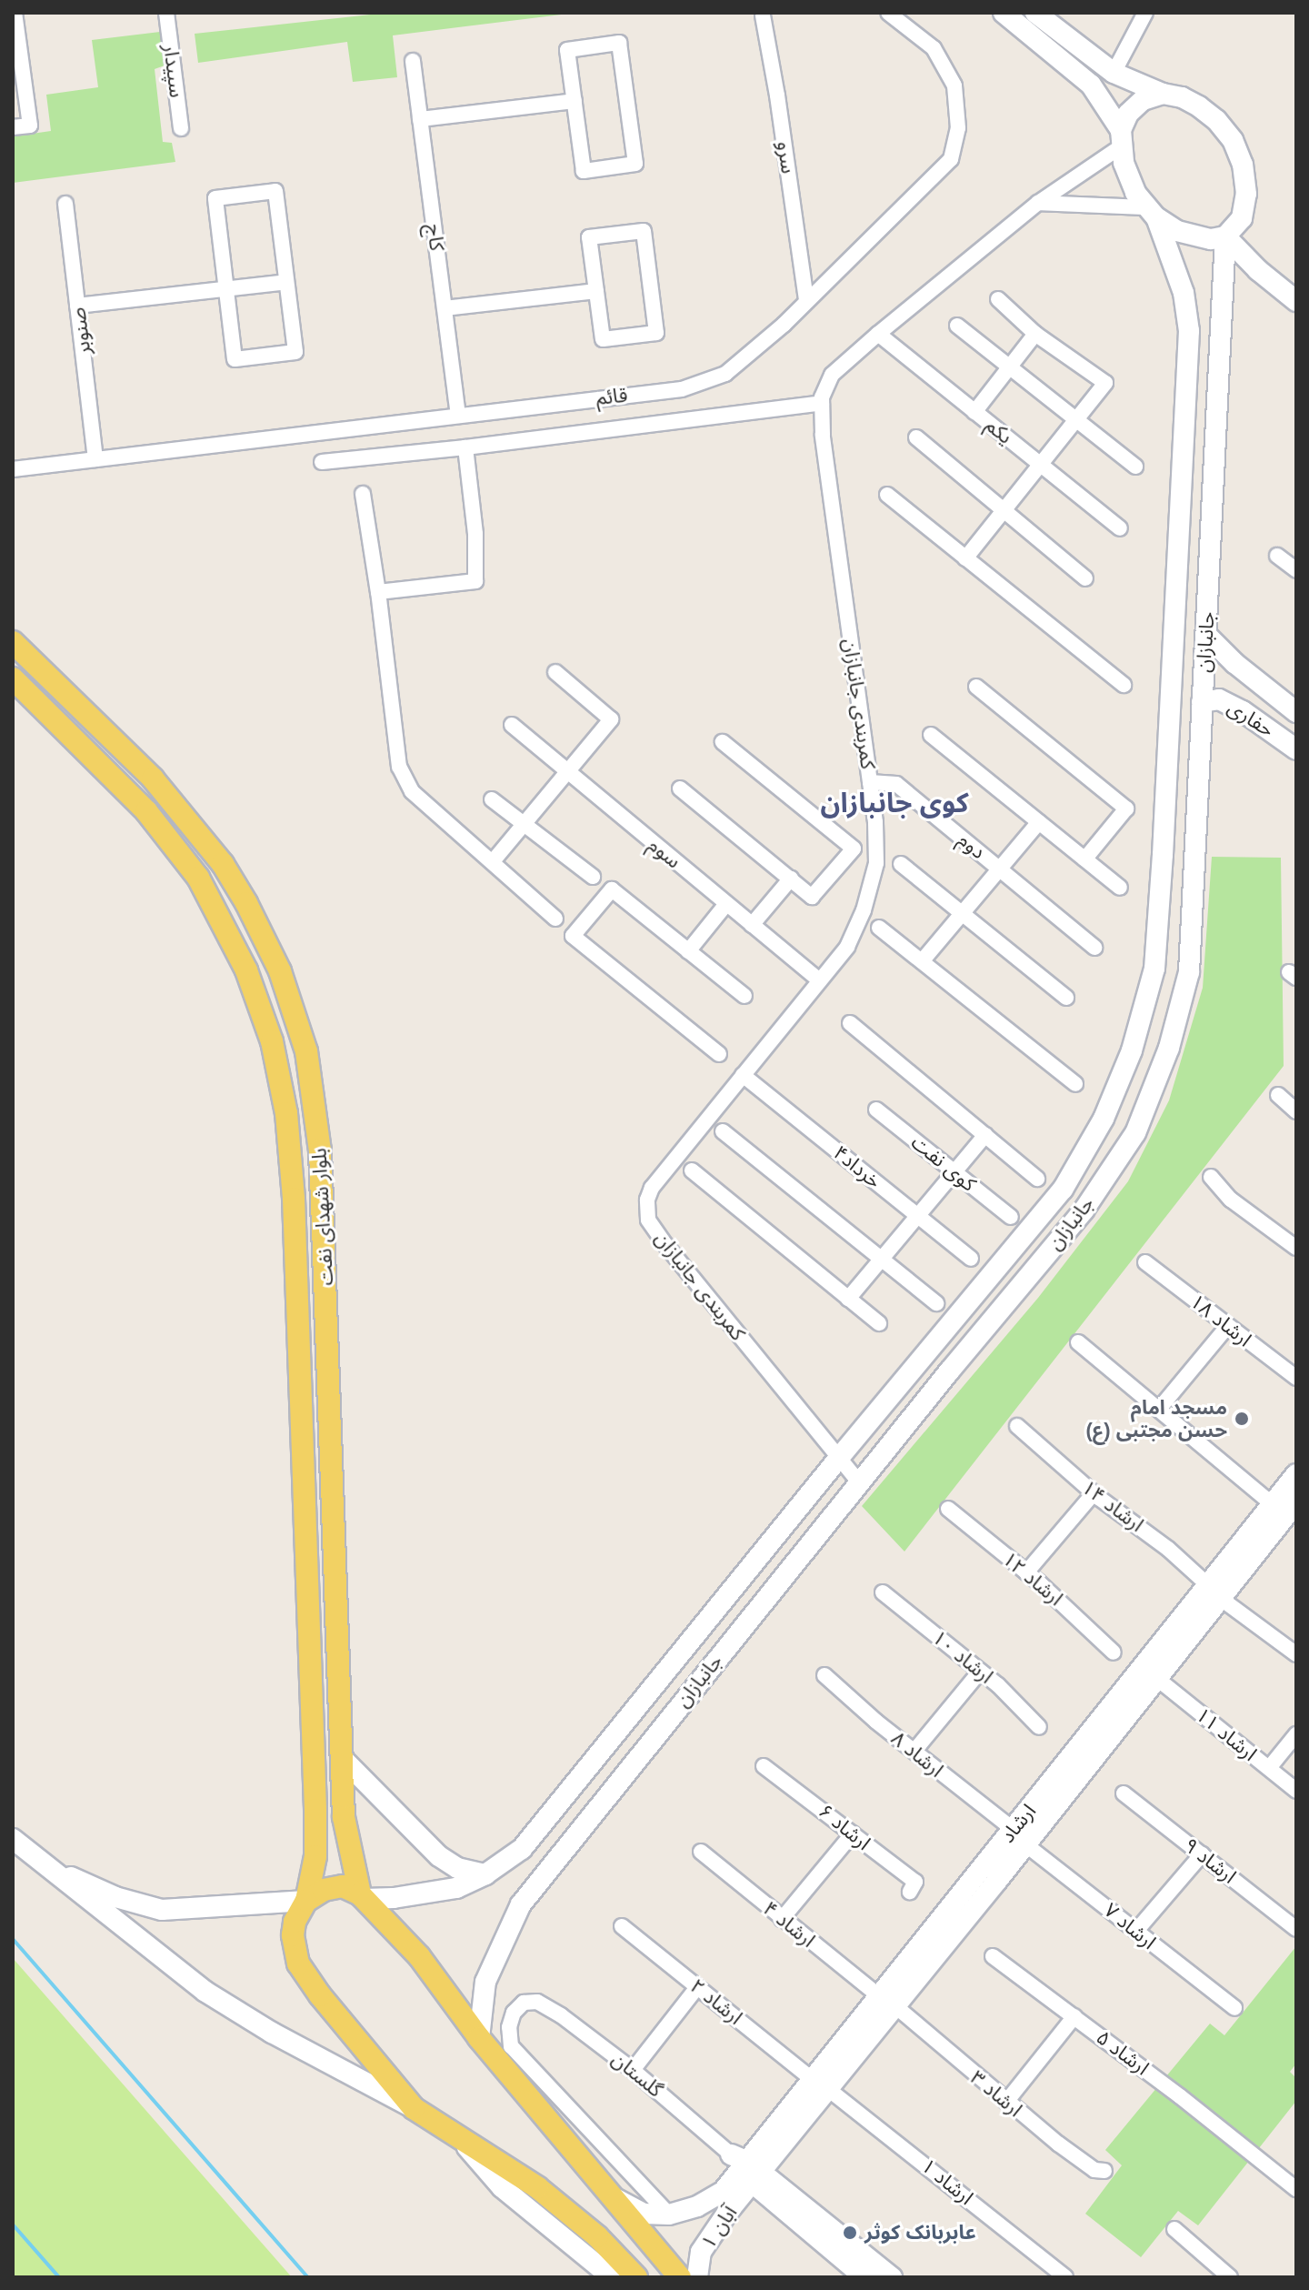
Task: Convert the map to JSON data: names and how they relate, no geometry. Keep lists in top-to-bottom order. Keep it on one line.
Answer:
{"streets":{"main road":["بلوار شهدای نفت"],"street":["سپیدار","سرو","کاج","صنوبر","قائم","یکم","جانبازان","کمربندی جانبازان","حفاری","دوم","سوم","کوی نفت","خرداد۴","ارشاد ۱۸","ارشاد ۱۴","ارشاد ۱۲","ارشاد ۱۰","ارشاد ۱۱","ارشاد ۸","ارشاد","ارشاد ۶","ارشاد ۹","ارشاد ۴","ارشاد ۷","ارشاد ۲","ارشاد ۵","گلستان","ارشاد ۳","ارشاد ۱","آبان ۱"]},"crossings":[["سرو","قائم"],["کاج","قائم"],["صنوبر","قائم"],["یکم","کمربندی جانبازان"],["جانبازان","کمربندی جانبازان"],["جانبازان","حفاری"],["جانبازان","بلوار شهدای نفت"],["کمربندی جانبازان","دوم"],["کمربندی جانبازان","سوم"],["کمربندی جانبازان","خرداد۴"],["ارشاد ۱۴","ارشاد"],["ارشاد ۱۱","ارشاد"],["ارشاد ۸","ارشاد"],["ارشاد ۸","ارشاد ۷"],["ارشاد","ارشاد ۴"],["ارشاد","ارشاد ۷"],["ارشاد","ارشاد ۲"],["ارشاد","گلستان"],["ارشاد","ارشاد ۳"],["ارشاد","ارشاد ۱"],["ارشاد","آبان ۱"],["ارشاد ۴","ارشاد ۳"],["ارشاد ۲","ارشاد ۱"],["گلستان","آبان ۱"]],"districts":["کوی جانبازان"],"places":["مسجد امام حسن مجتبی (ع)","عابربانک کوثر"]}
